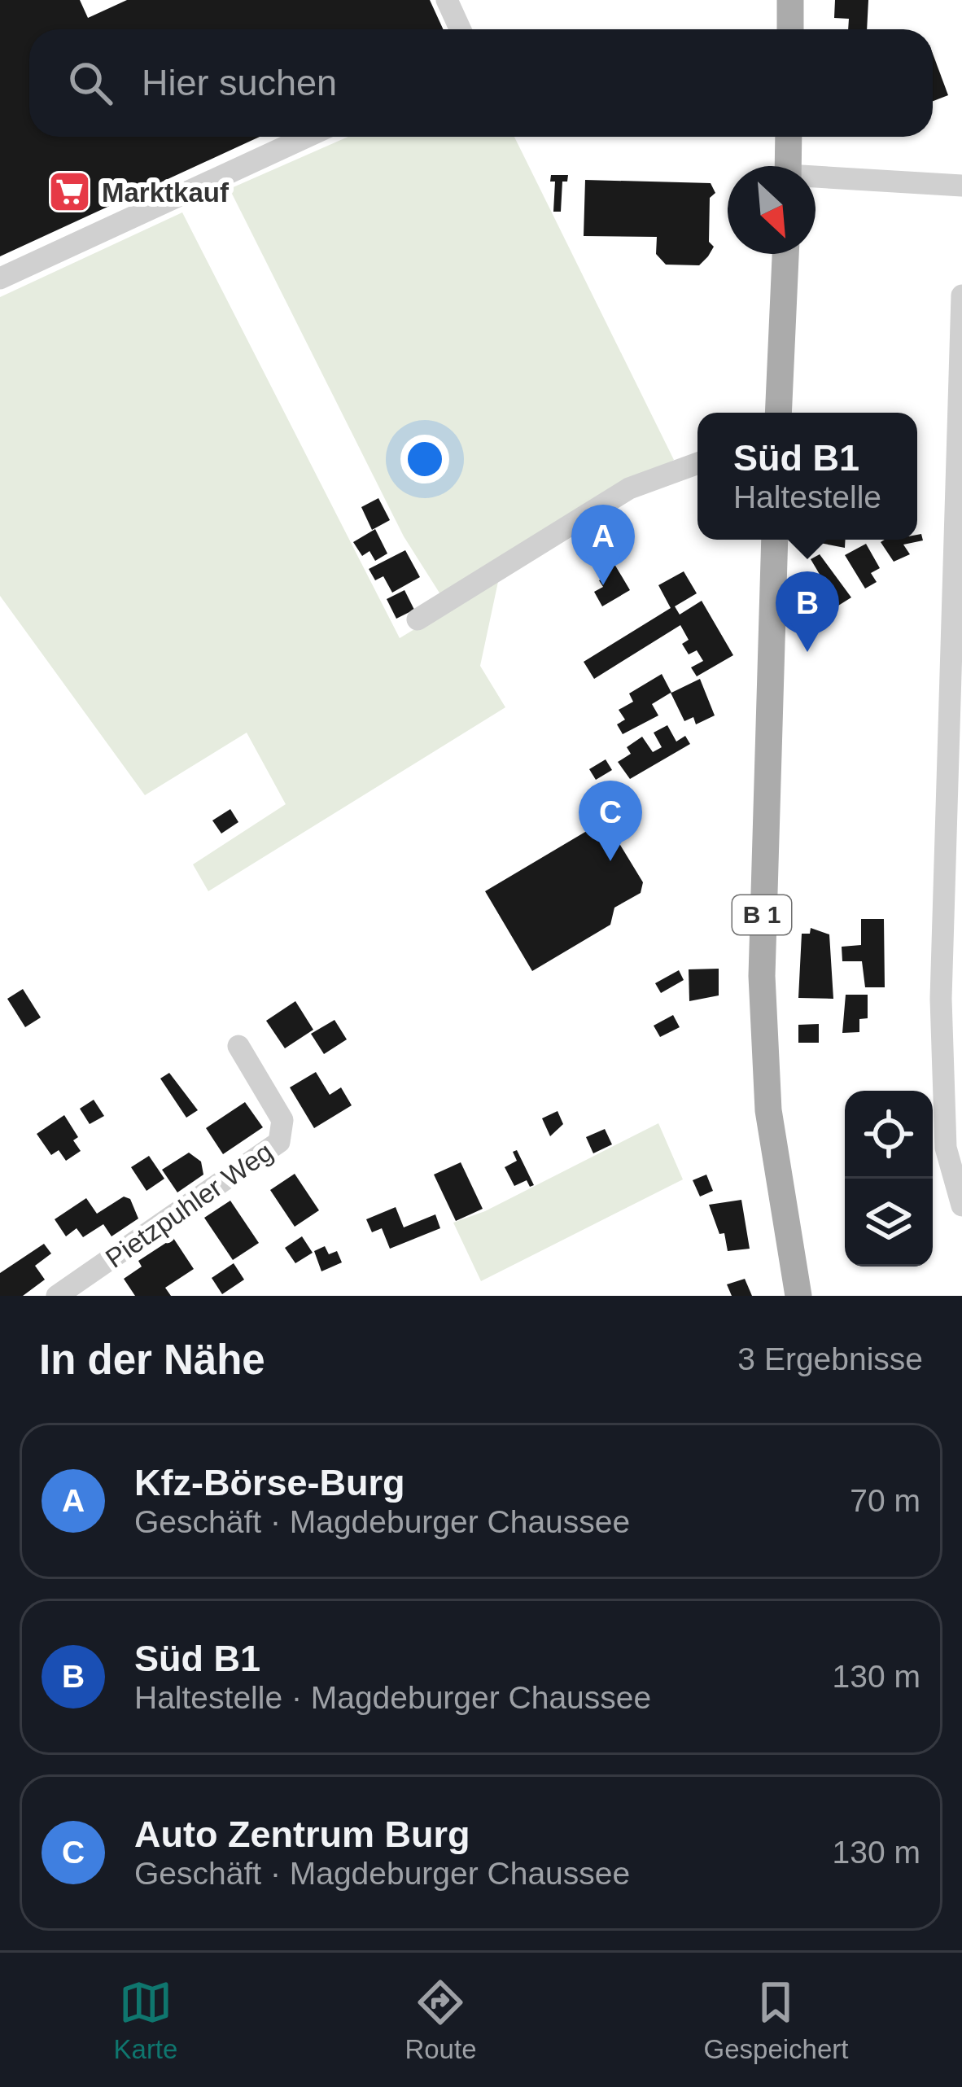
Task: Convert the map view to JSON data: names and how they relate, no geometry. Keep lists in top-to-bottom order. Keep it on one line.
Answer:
{"streets":{"main road":["B 1"],"street":["Pietzpuhler Weg"]},"places":{"supermarket":["Marktkauf"]},"north":"bottom right","page":{"search":"Hier suchen","popup":["Süd B1","Haltestelle"],"pins":["A","B","C"],"heading":["In der Nähe","3 Ergebnisse"],"list":[{"mark":"A","name":"Kfz-Börse-Burg","note":"Geschäft · Magdeburger Chaussee","value":"70 m"},{"mark":"B","name":"Süd B1","note":"Haltestelle · Magdeburger Chaussee","value":"130 m"},{"mark":"C","name":"Auto Zentrum Burg","note":"Geschäft · Magdeburger Chaussee","value":"130 m"}],"nav":["Karte","Route","Gespeichert"]}}
